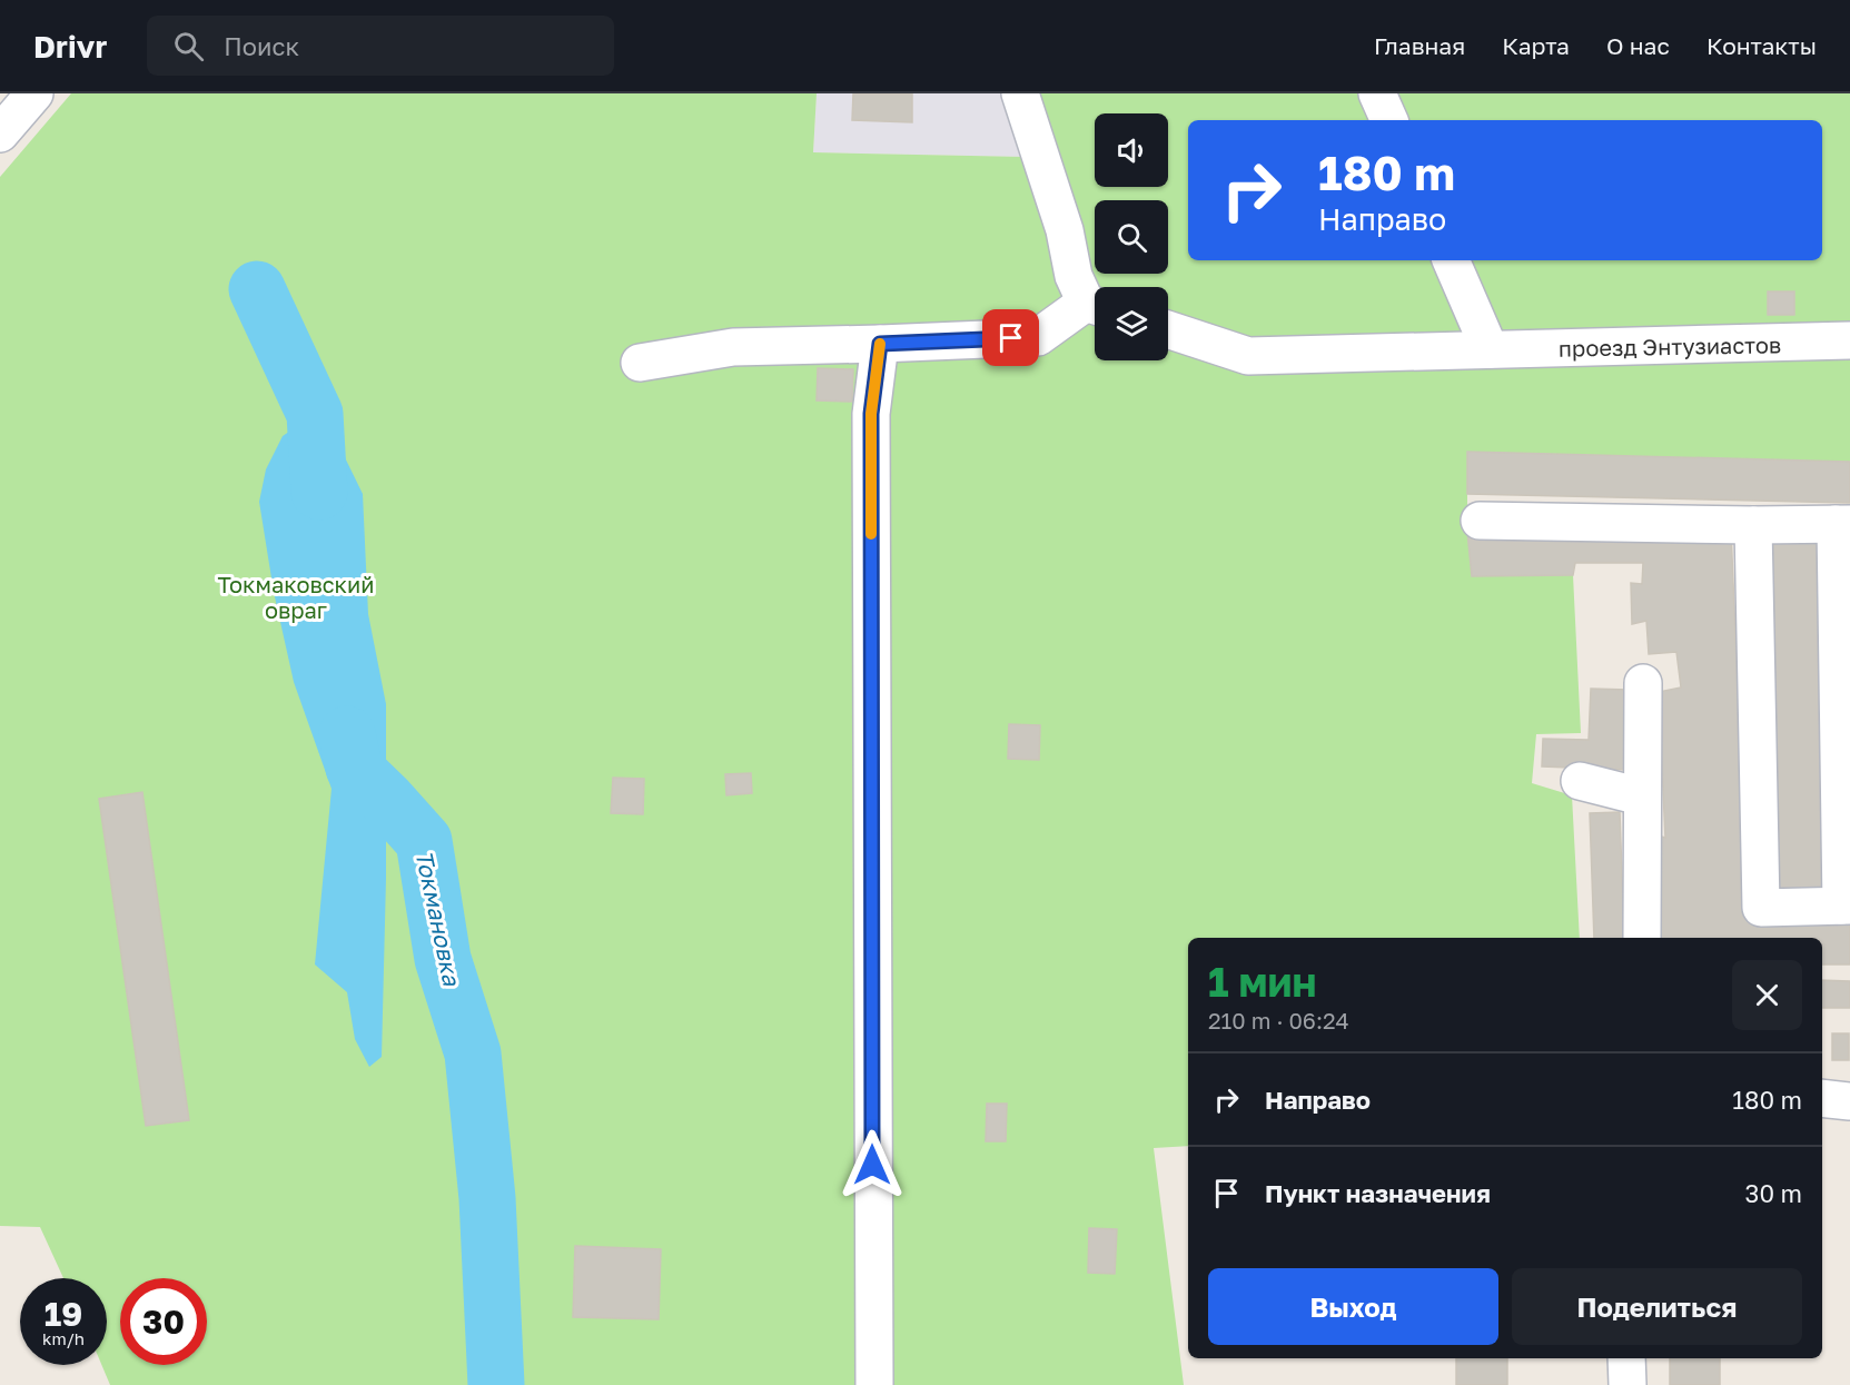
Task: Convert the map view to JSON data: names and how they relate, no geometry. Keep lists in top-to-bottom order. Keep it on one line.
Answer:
{"streets":{"street":["проезд Энтузиастов"]},"water":["Токмановка"],"parks":["Токмаковский овраг"],"page":{"header":"Drivr","search":"Поиск","nav":["Главная","Карта","О нас","Контакты"],"turn":["180 m","Направо"],"heading":["1 мин","210 m · 06:24"],"list":[{"name":"Направо","value":"180 m"},{"name":"Пункт назначения","value":"30 m"}],"buttons":["Выход","Поделиться"],"speed":"19 km/h","limit":"30"}}
